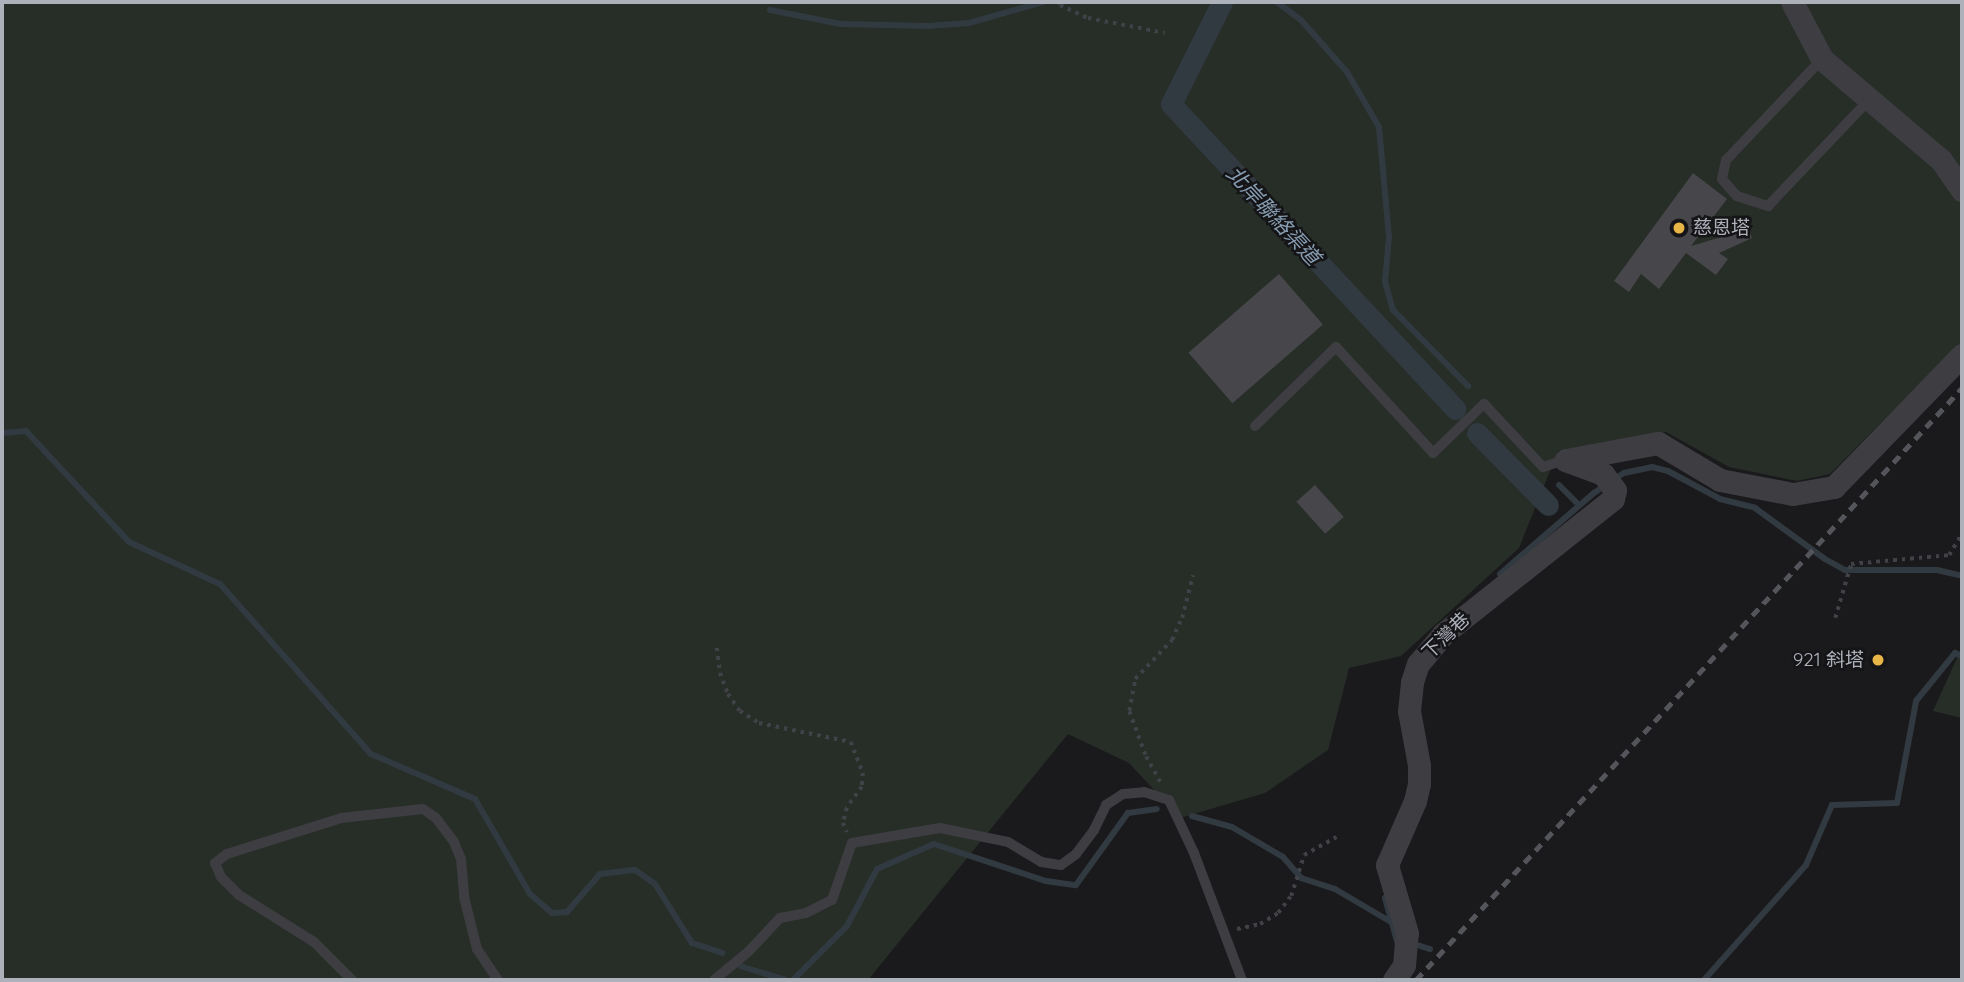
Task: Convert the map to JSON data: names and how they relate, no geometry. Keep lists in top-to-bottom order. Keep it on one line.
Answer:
{"streets":{"street":["下灣巷"]},"water":["北岸聯絡渠道"],"places":["慈恩塔","921 斜塔"]}
